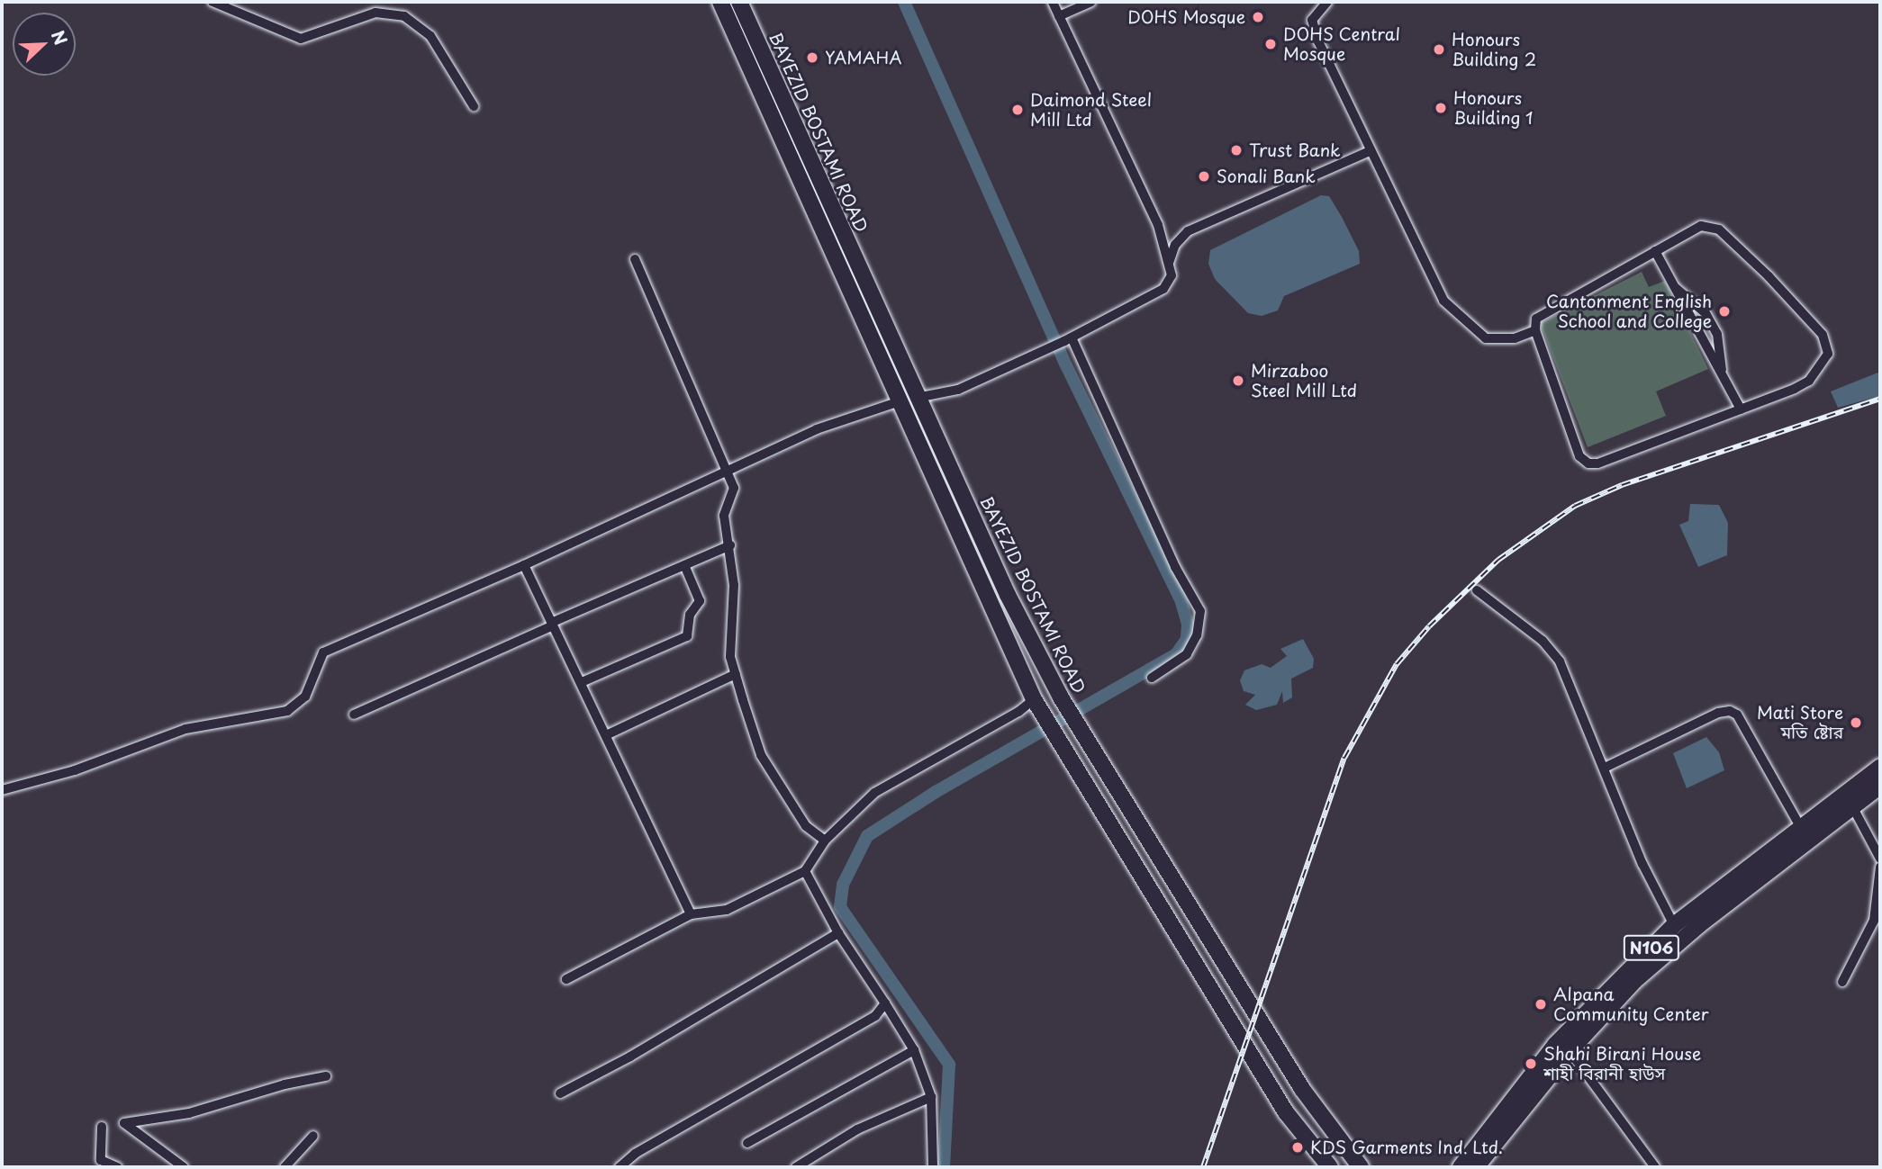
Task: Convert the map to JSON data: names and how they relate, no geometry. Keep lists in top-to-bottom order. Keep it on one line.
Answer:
{"streets":{"main road":["BAYEZID BOSTAMI ROAD","N106"]},"places":["DOHS Mosque","DOHS Central Mosque","Honours Building 2","YAMAHA","Honours Building 1","Daimond Steel Mill Ltd","Trust Bank","Sonali Bank","Cantonment English School and College","Mirzaboo Steel Mill Ltd","Mati Store মতি ষ্টোর","Alpana Community Center","Shahi Birani House শাহী বিরানী হাউস","KDS Garments Ind. Ltd."],"north":"top right"}
